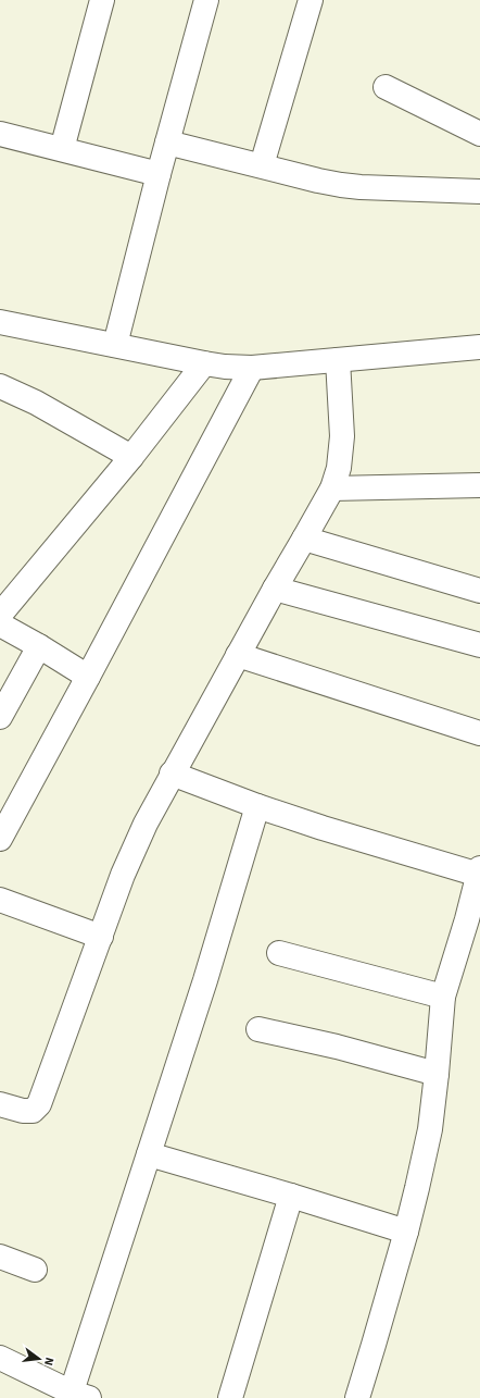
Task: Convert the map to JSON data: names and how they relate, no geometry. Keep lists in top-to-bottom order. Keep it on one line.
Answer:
{"north":"right"}
